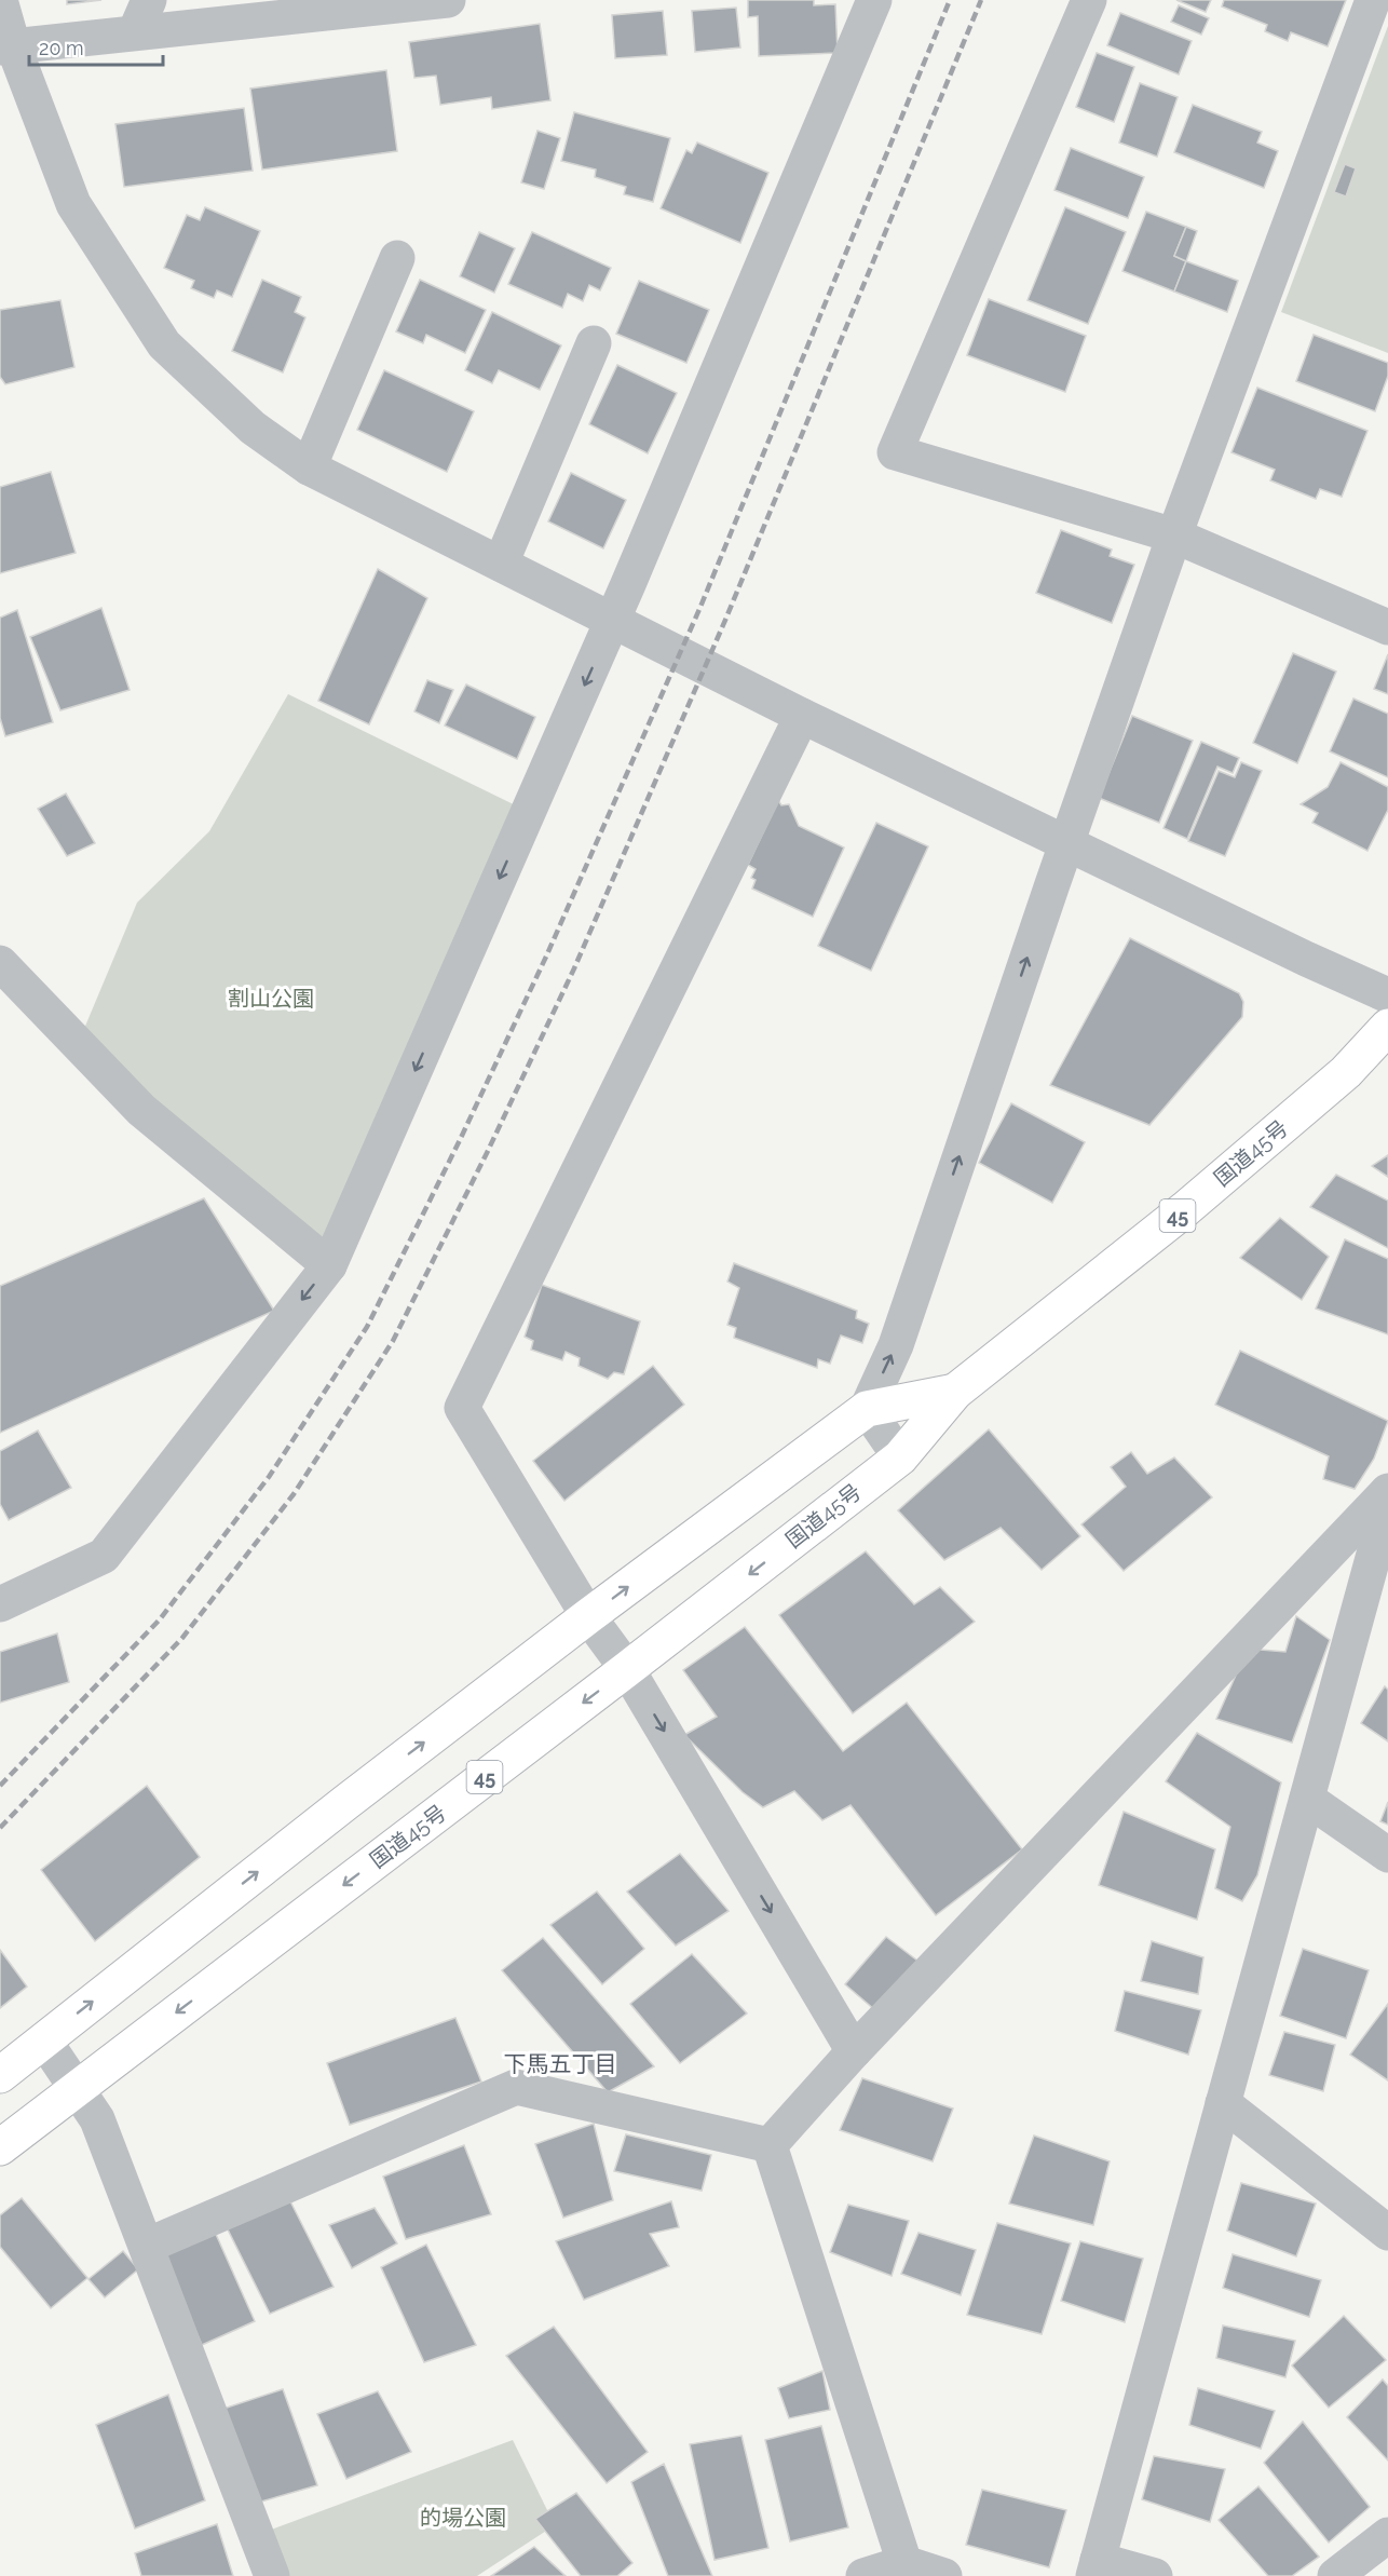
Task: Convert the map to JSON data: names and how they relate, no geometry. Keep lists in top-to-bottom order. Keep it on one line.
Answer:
{"streets":{"highway":["国道45号","45"]},"districts":["下馬五丁目"],"parks":["割山公園","的場公園"],"scale_bar":"20 m"}
